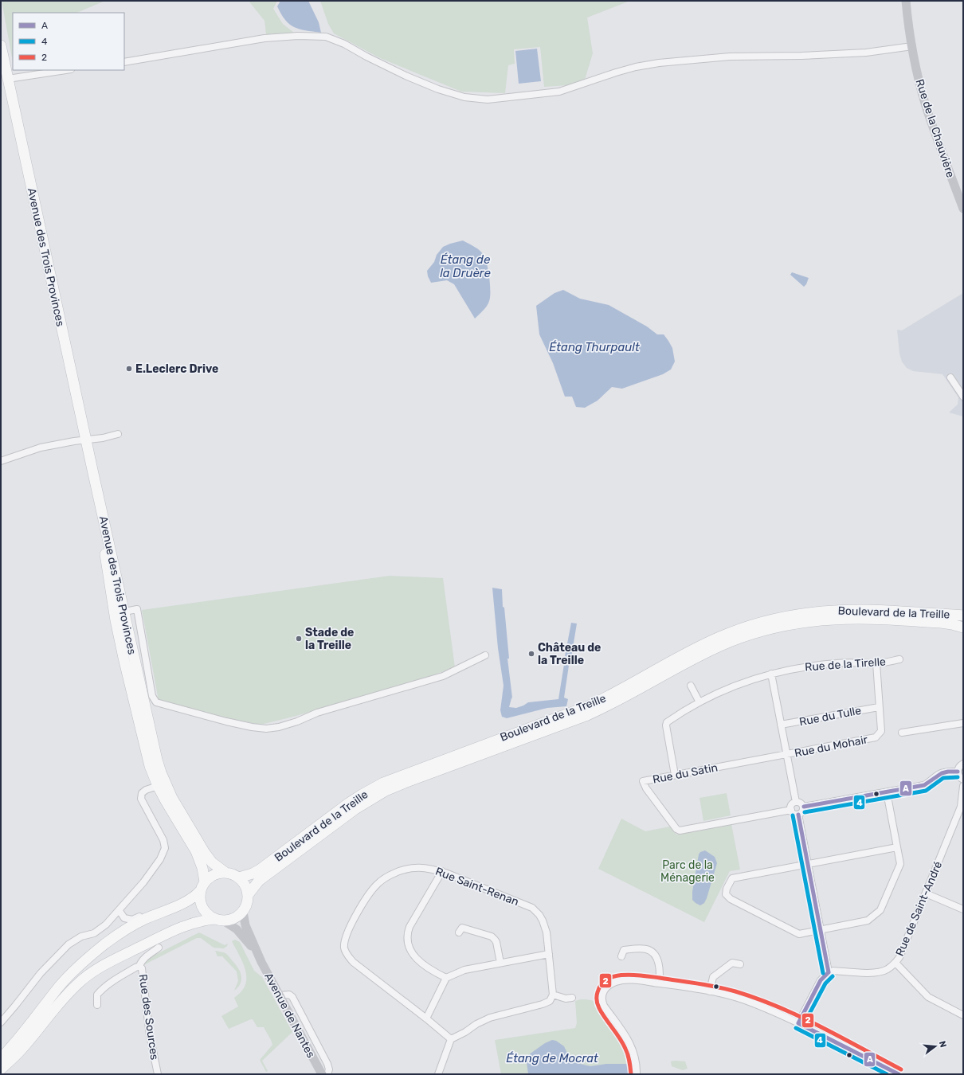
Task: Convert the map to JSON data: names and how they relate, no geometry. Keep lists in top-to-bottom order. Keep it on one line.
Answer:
{"streets":{"main road":["Rue de la Chauvière","Avenue des Trois Provinces","Boulevard de la Treille","Avenue de Nantes"],"street":["Rue de la Tirelle","Rue du Tulle","Rue du Mohair","Rue du Satin","Rue Saint-Renan","Rue de Saint-André","Rue des Sources"]},"crossings":[["Boulevard de la Treille","Avenue de Nantes"],["Rue de la Tirelle","Rue du Mohair"],["Rue de la Tirelle","Rue du Satin"],["Rue du Tulle","Rue du Mohair"],["Rue du Mohair","Rue du Satin"]],"water":["Étang de la Druère","Étang Thurpault","Étang de Mocrat"],"parks":["Parc de la Ménagerie"],"places":["E.Leclerc Drive","Stade de la Treille","Château de la Treille"],"lines":["transit line A","transit line 4","transit line 2"],"legend":["A","4","2"],"north":"right"}
